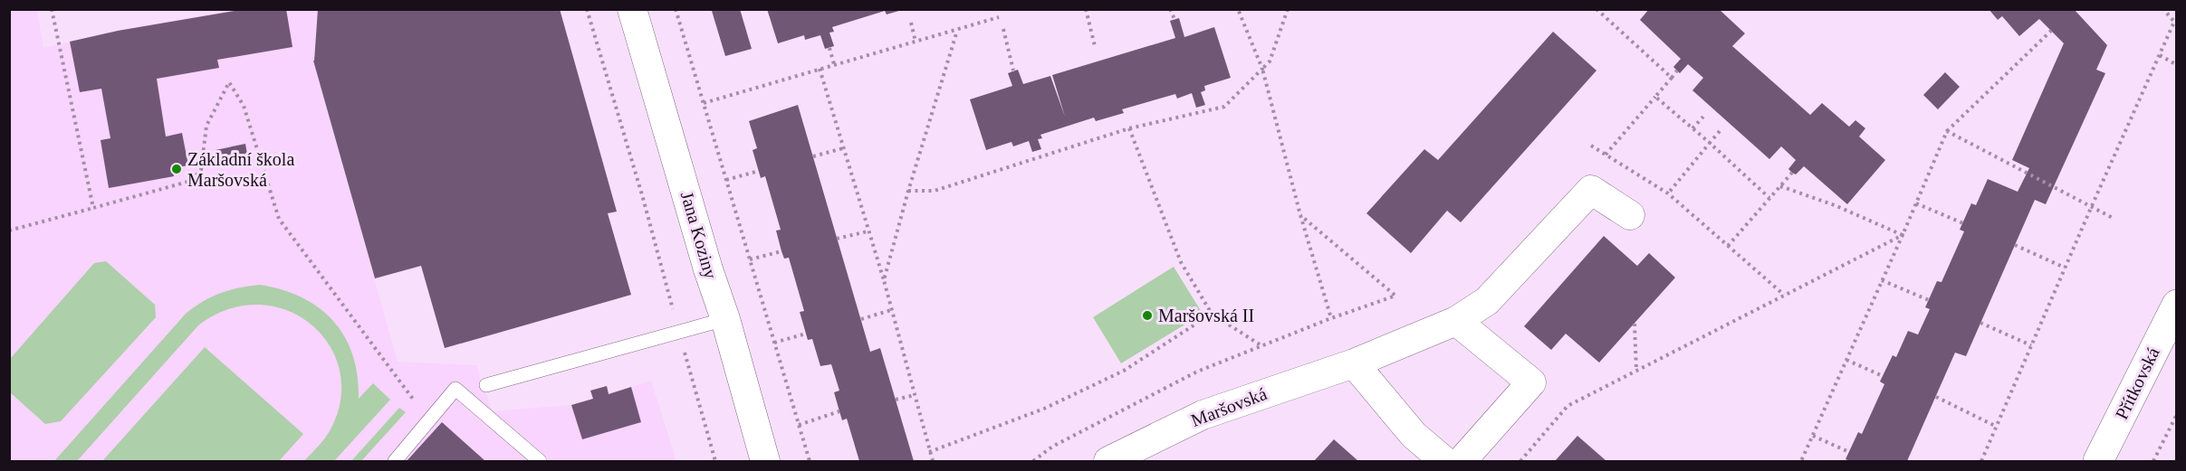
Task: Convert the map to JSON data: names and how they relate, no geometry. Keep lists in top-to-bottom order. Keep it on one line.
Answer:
{"streets":{"street":["Jana Koziny","Přítkovská","Maršovská"]},"places":["Základní škola Maršovská","Maršovská II"]}
